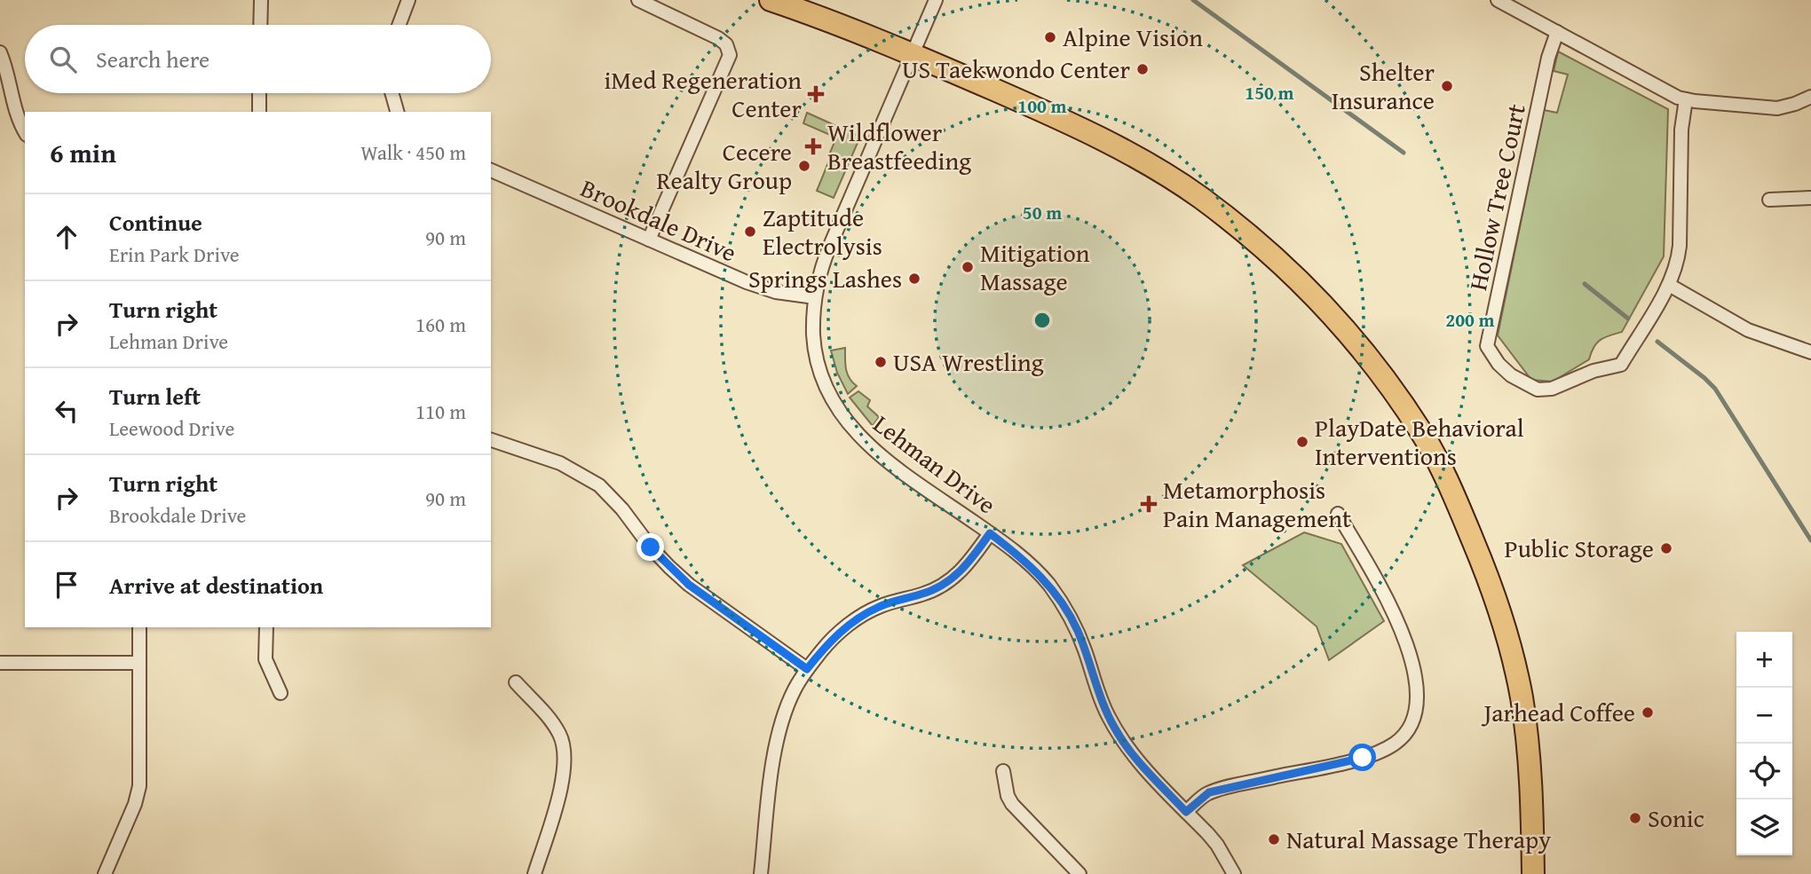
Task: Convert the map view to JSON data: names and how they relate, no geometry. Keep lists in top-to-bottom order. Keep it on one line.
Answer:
{"streets":{"street":["Hollow Tree Court","Brookdale Drive","Lehman Drive"]},"crossings":[["Brookdale Drive","Lehman Drive"]],"places":{"other":["Alpine Vision","US Taekwondo Center","Shelter Insurance","Cecere Realty Group","Zaptitude Electrolysis","Mitigation Massage","Springs Lashes","USA Wrestling","PlayDate Behavioral Interventions","Public Storage","Jarhead Coffee","Sonic","Natural Massage Therapy"],"health":["iMed Regeneration Center","Wildflower Breastfeeding","Metamorphosis Pain Management"]},"page":{"search":"Search here","heading":["6 min","Walk · 450 m"],"list":[["Continue","Erin Park Drive","90 m"],["Turn right","Lehman Drive","160 m"],["Turn left","Leewood Drive","110 m"],["Turn right","Brookdale Drive","90 m"],"Arrive at destination"],"map_buttons":["+","−"]},"rings":["150 m","100 m","50 m","200 m"]}
